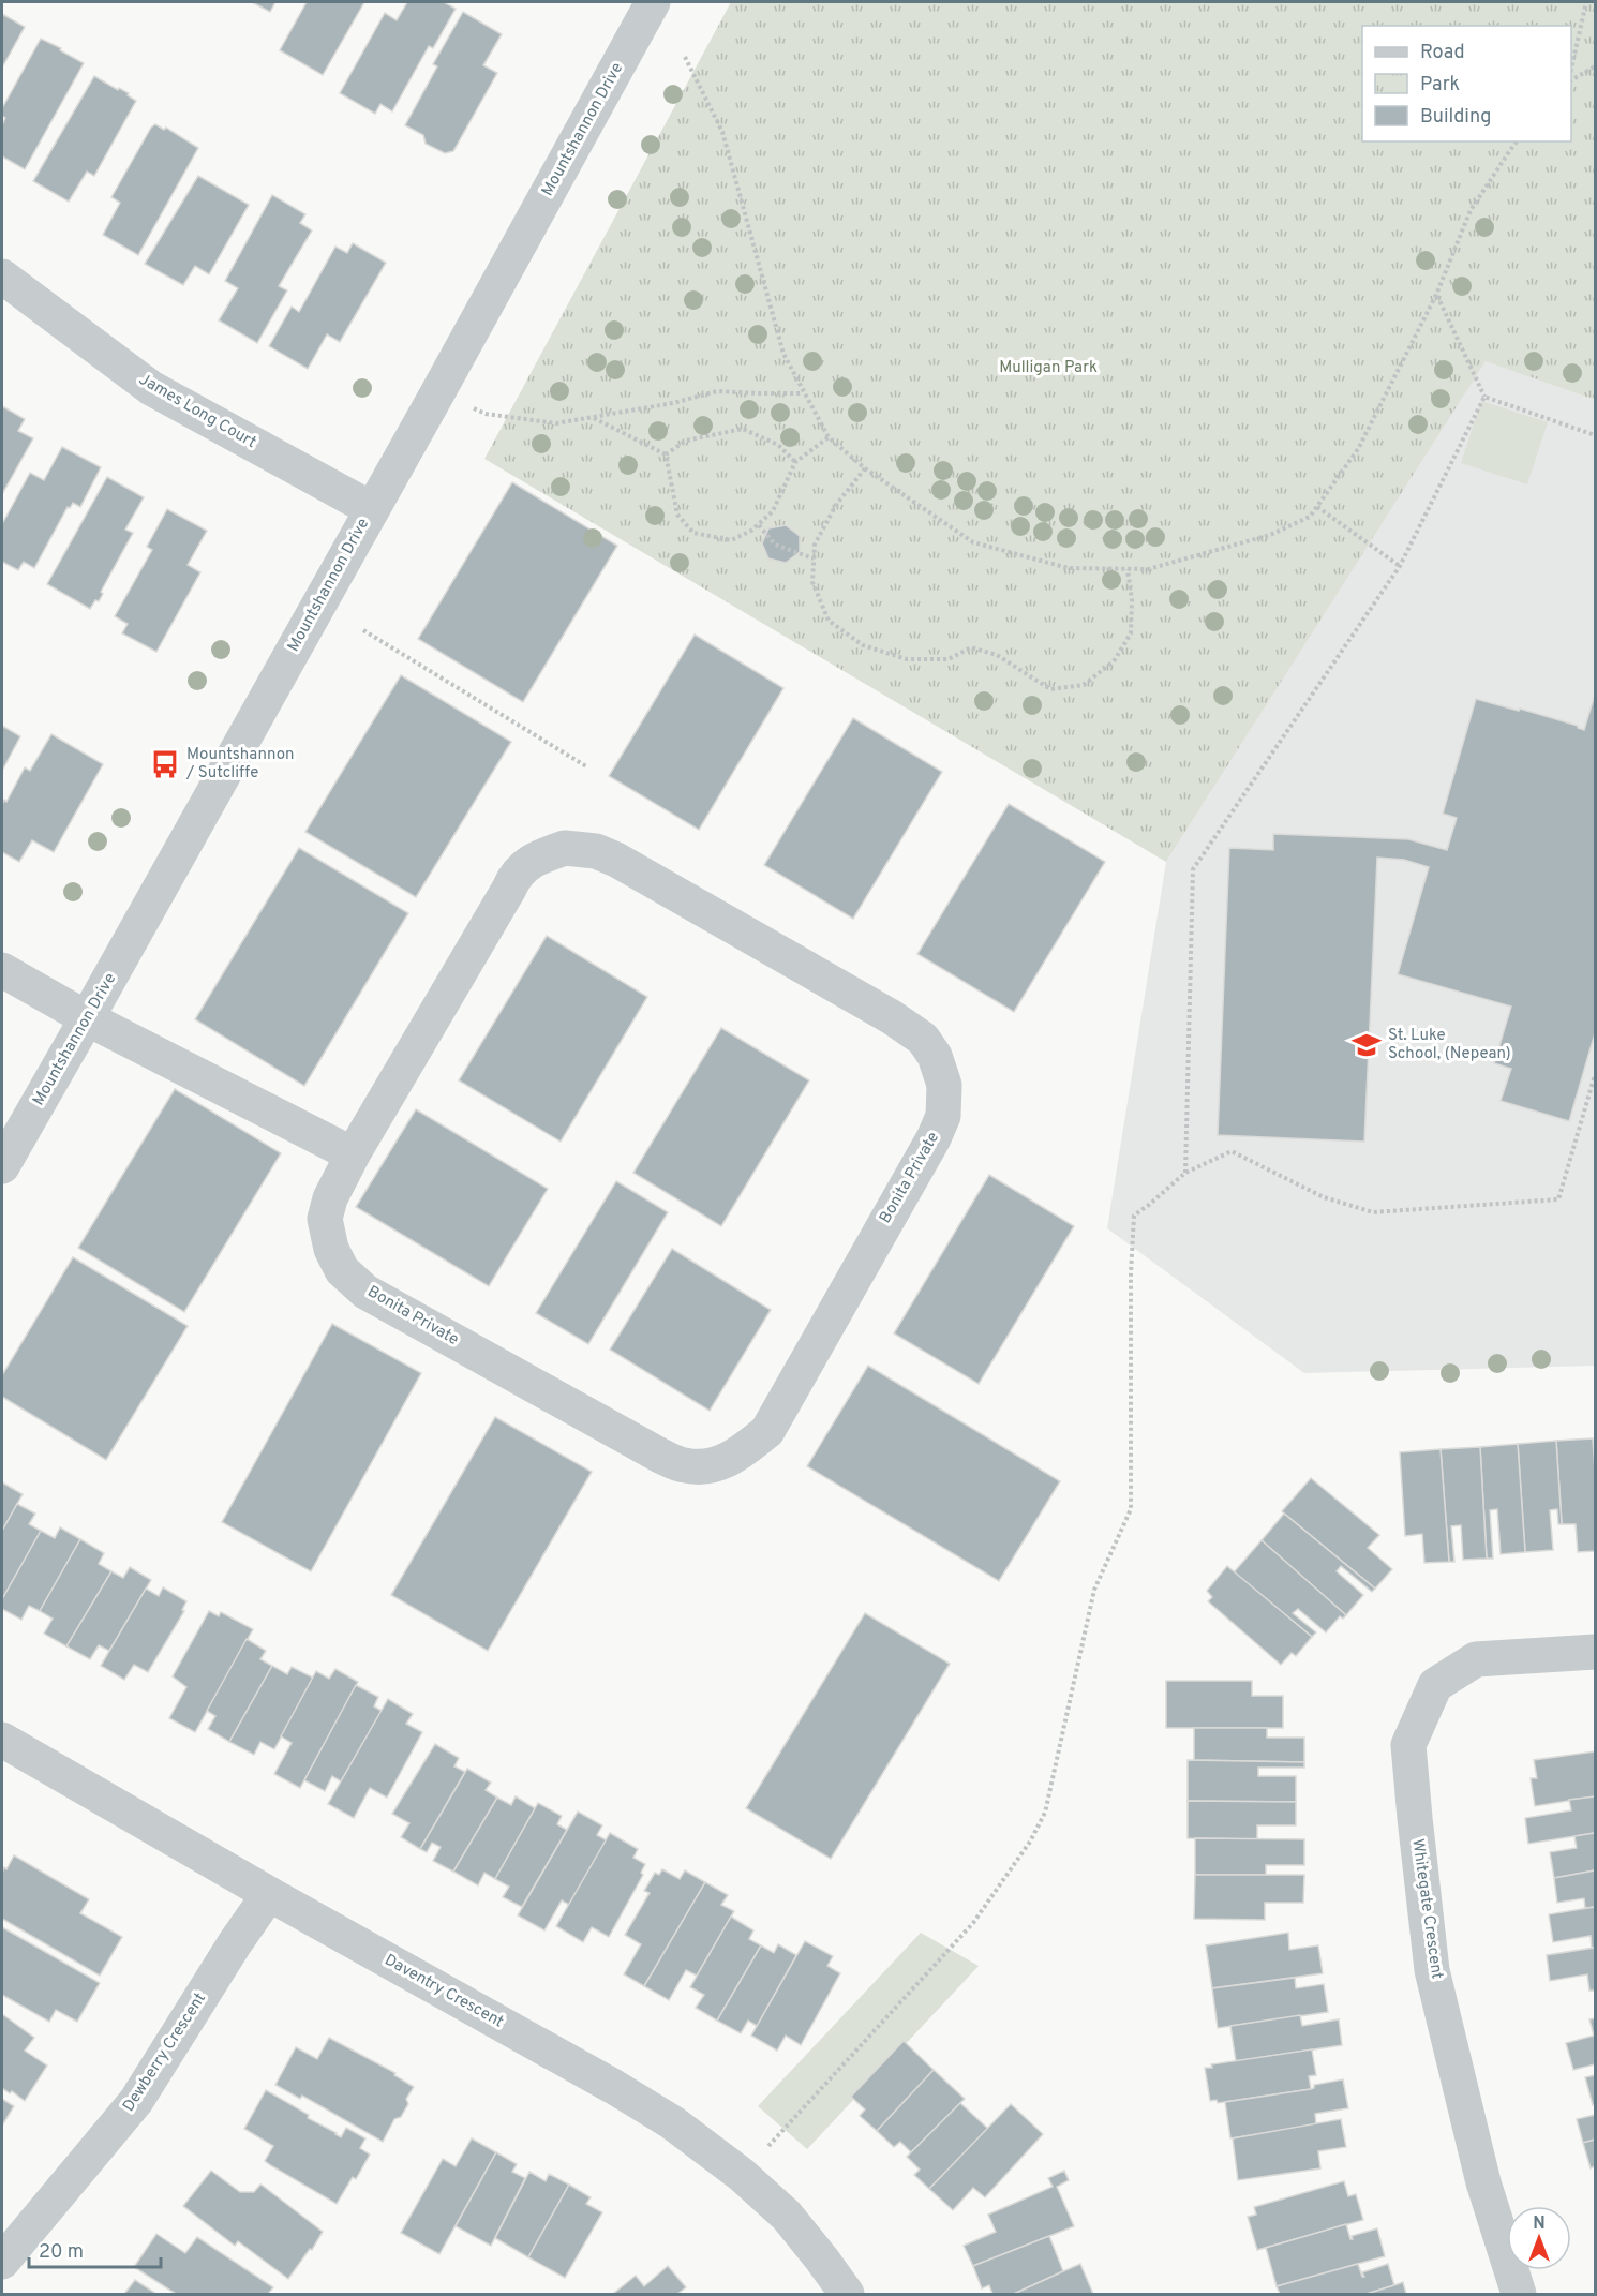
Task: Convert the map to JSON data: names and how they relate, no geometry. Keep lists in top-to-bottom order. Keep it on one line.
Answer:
{"streets":{"street":["Mountshannon Drive","James Long Court","Bonita Private","Whitegate Crescent","Daventry Crescent","Dewberry Crescent"]},"crossings":[["Mountshannon Drive","James Long Court"],["Daventry Crescent","Dewberry Crescent"]],"parks":["Mulligan Park"],"places":{"bus stop":["Mountshannon / Sutcliffe"],"school or university":["St. Luke School, (Nepean)"]},"legend":["Road","Park","Building"],"scale_bar":"20 m","north":"top"}
